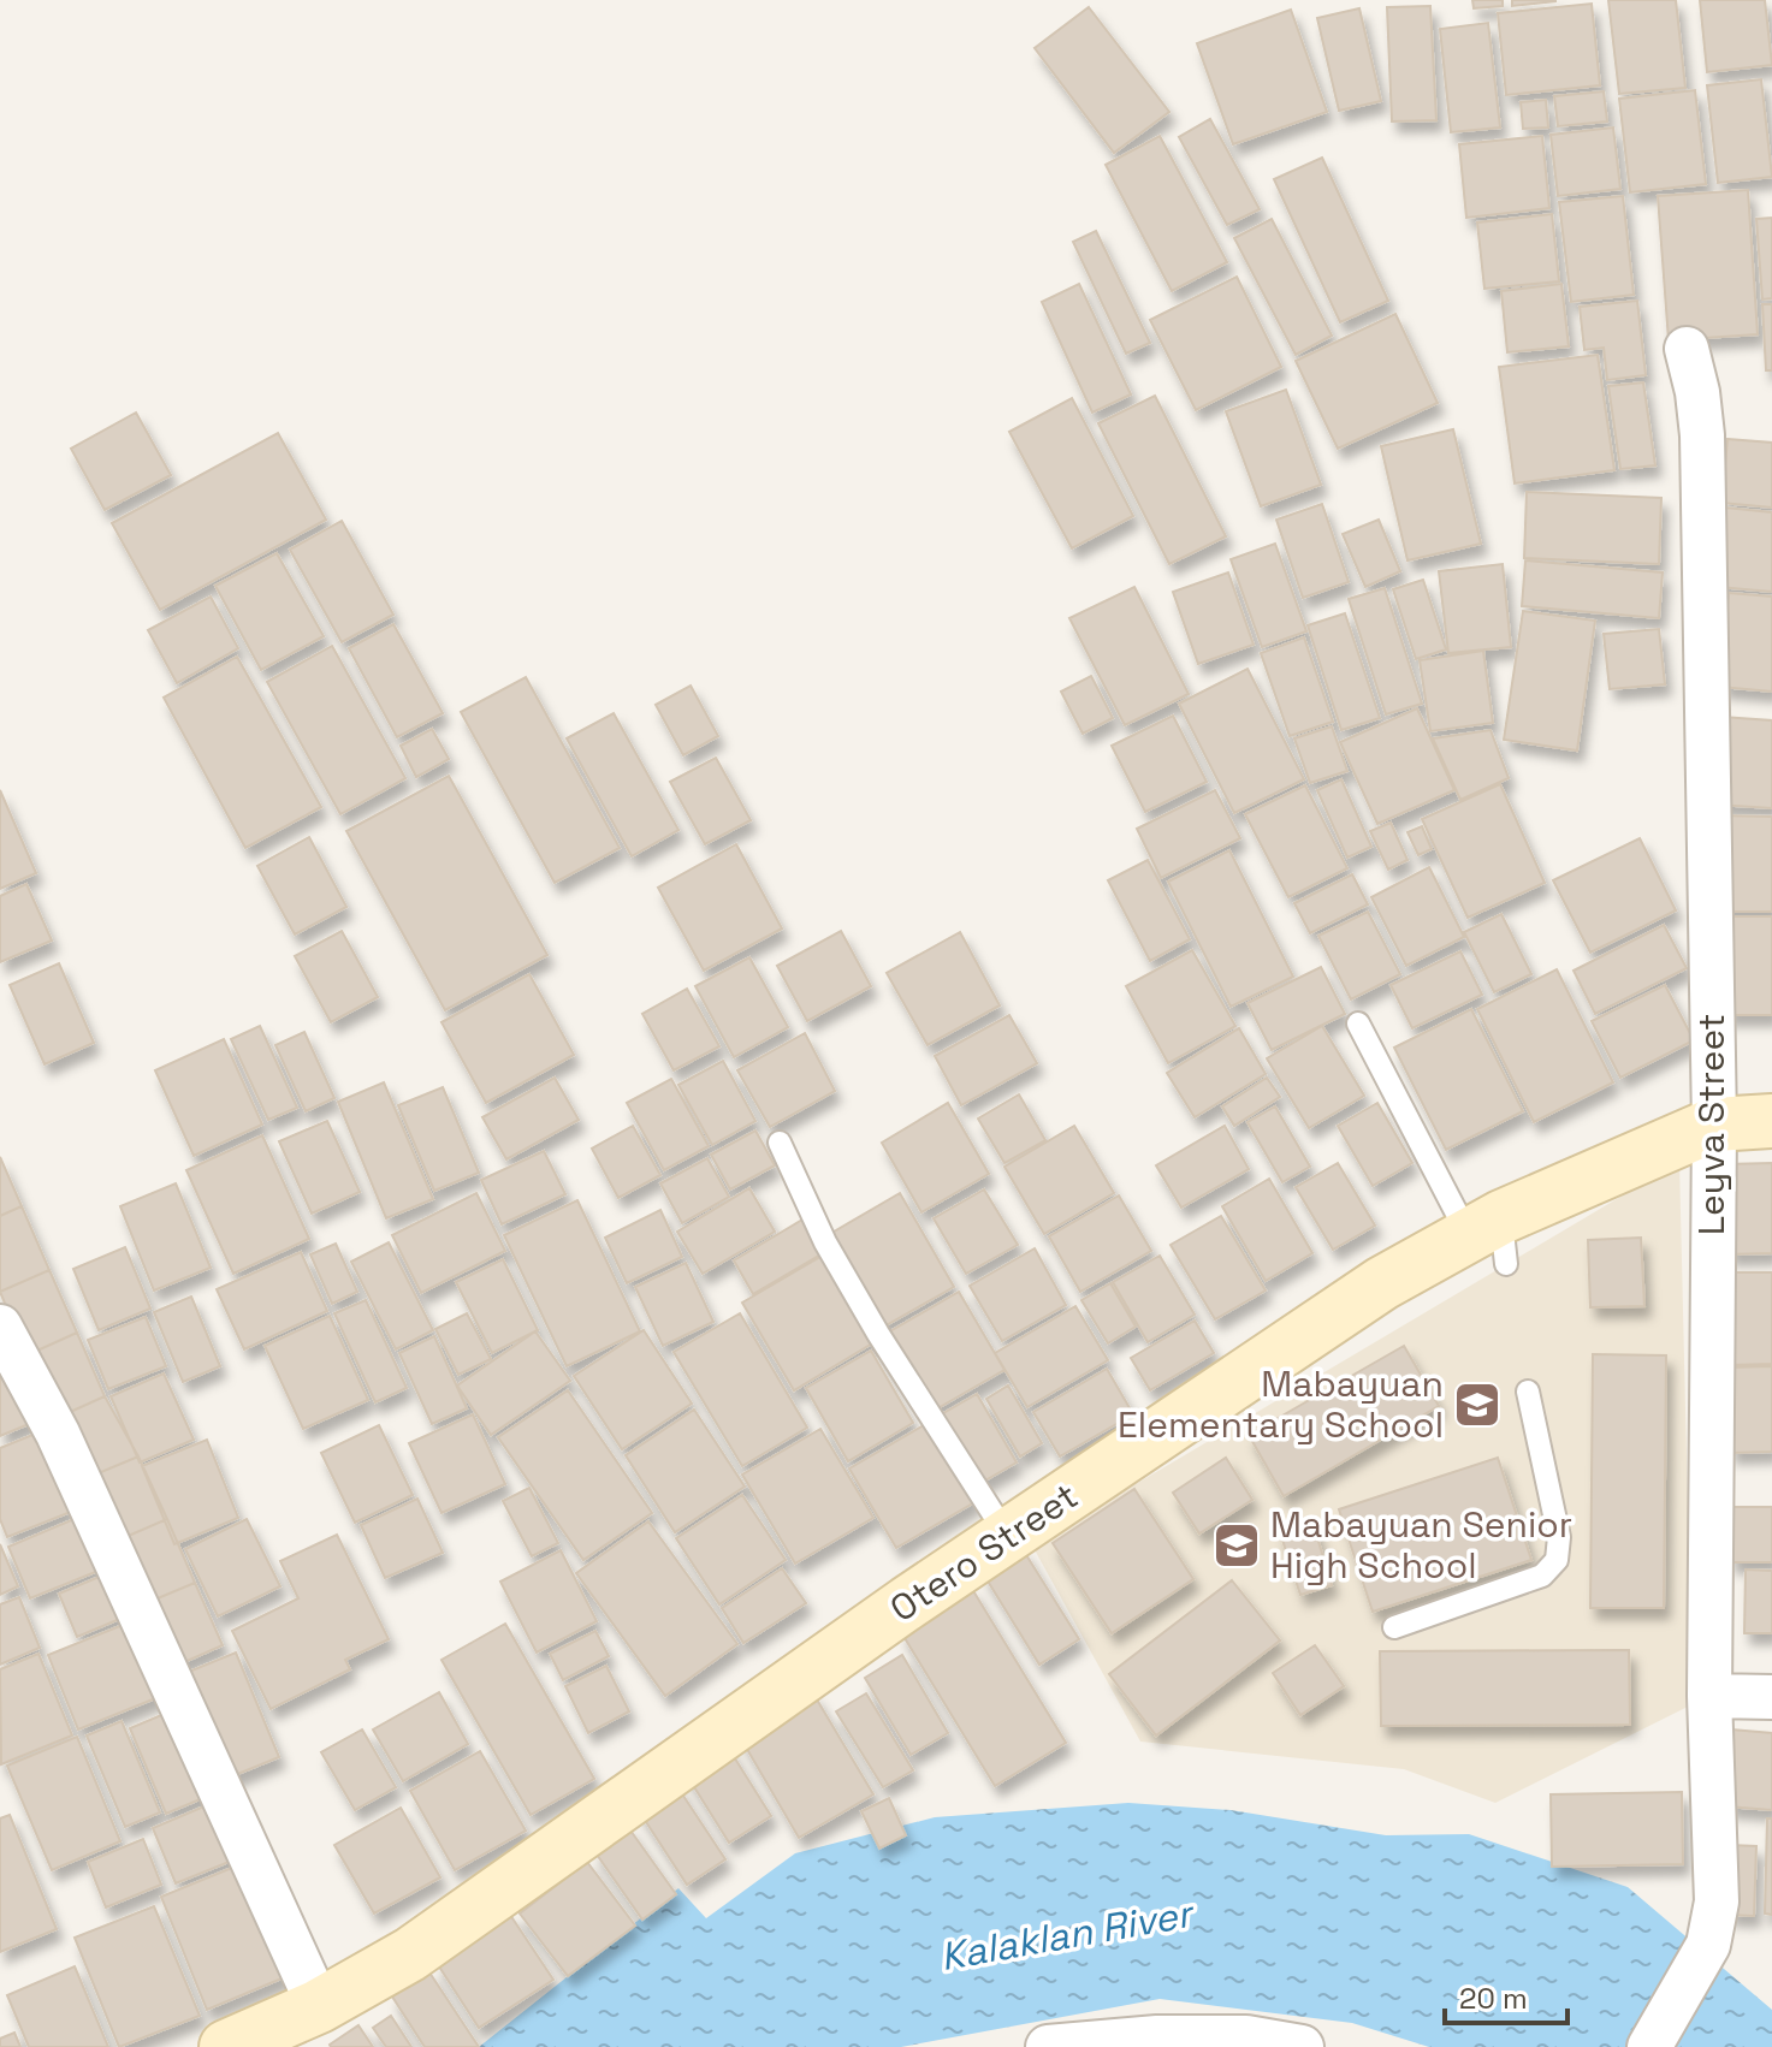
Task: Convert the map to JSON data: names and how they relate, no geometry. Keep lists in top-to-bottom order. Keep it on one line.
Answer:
{"streets":{"main road":["Otero Street"],"street":["Leyva Street"]},"crossings":[["Leyva Street","Otero Street"]],"water":["Kalaklan River"],"places":{"school or university":["Mabayuan Elementary School","Mabayuan Senior High School"]},"scale_bar":"20 m"}
